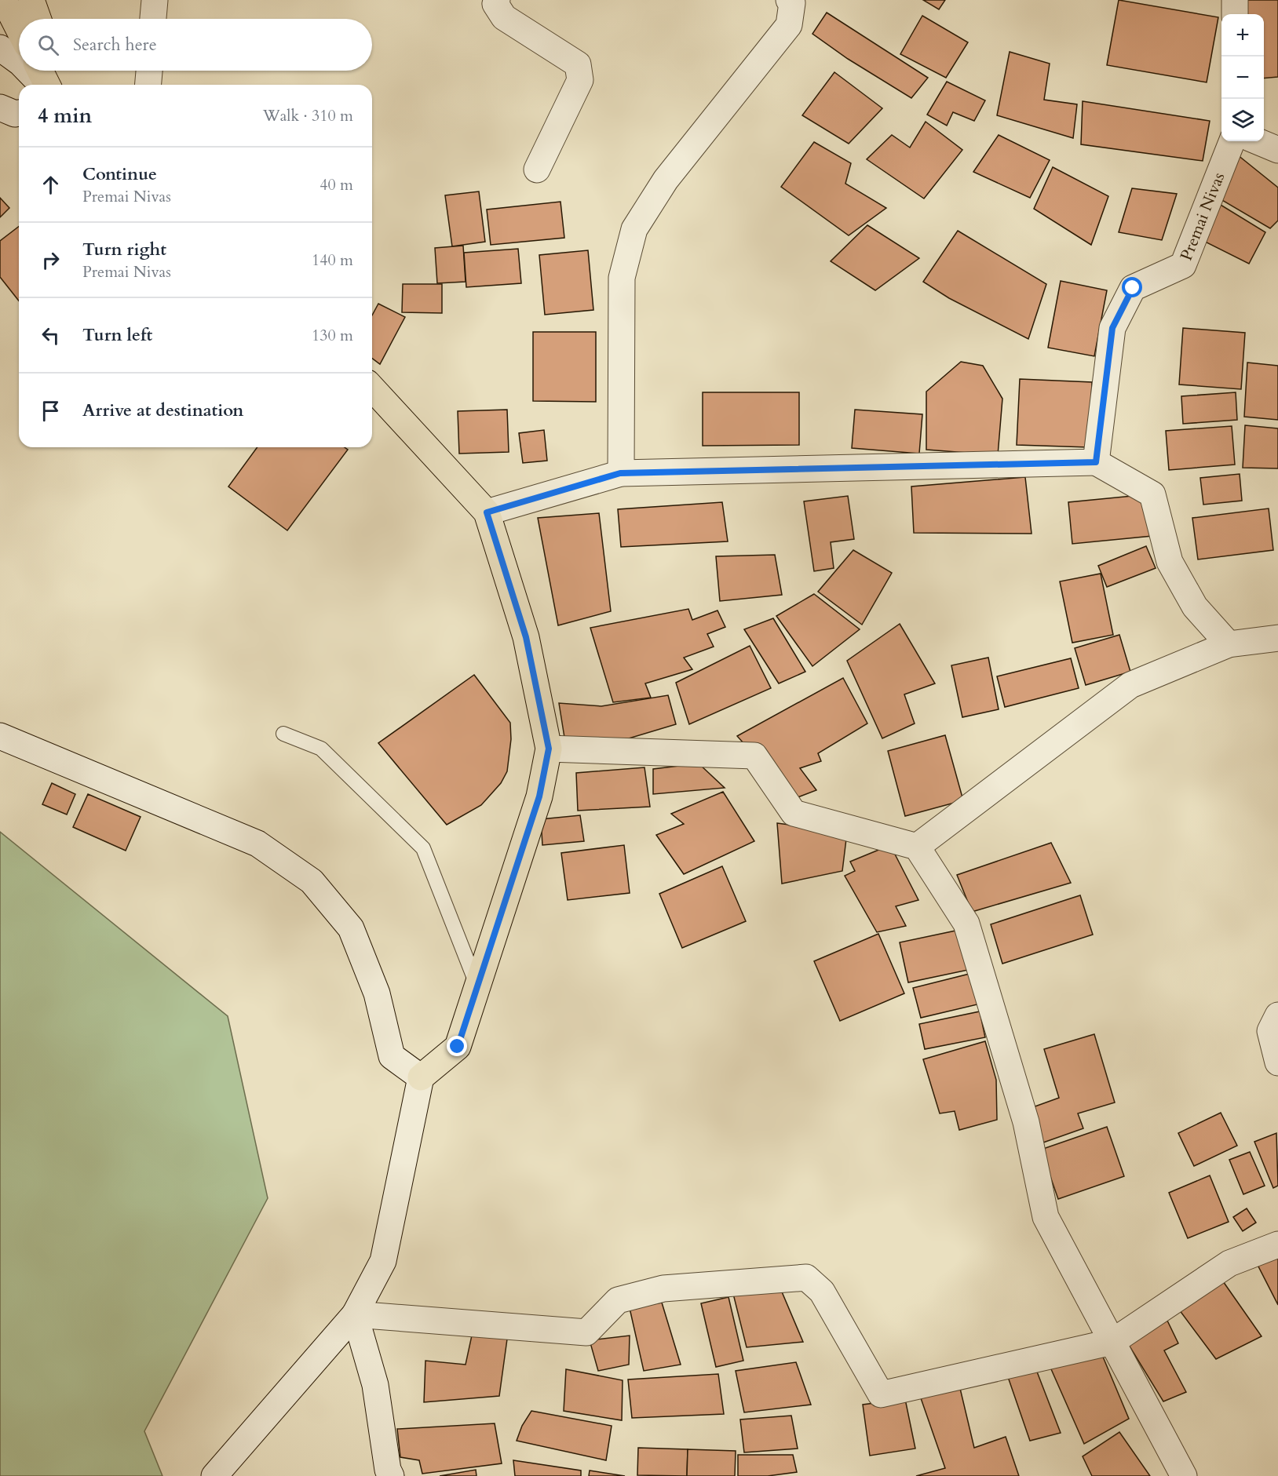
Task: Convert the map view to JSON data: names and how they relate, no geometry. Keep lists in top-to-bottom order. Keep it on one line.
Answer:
{"streets":{"street":["Premai Nivas"]},"page":{"map_buttons":["+","−"],"search":"Search here","heading":["4 min","Walk · 310 m"],"list":[["Continue","Premai Nivas","40 m"],["Turn right","Premai Nivas","140 m"],["Turn left","130 m"],"Arrive at destination"]}}
